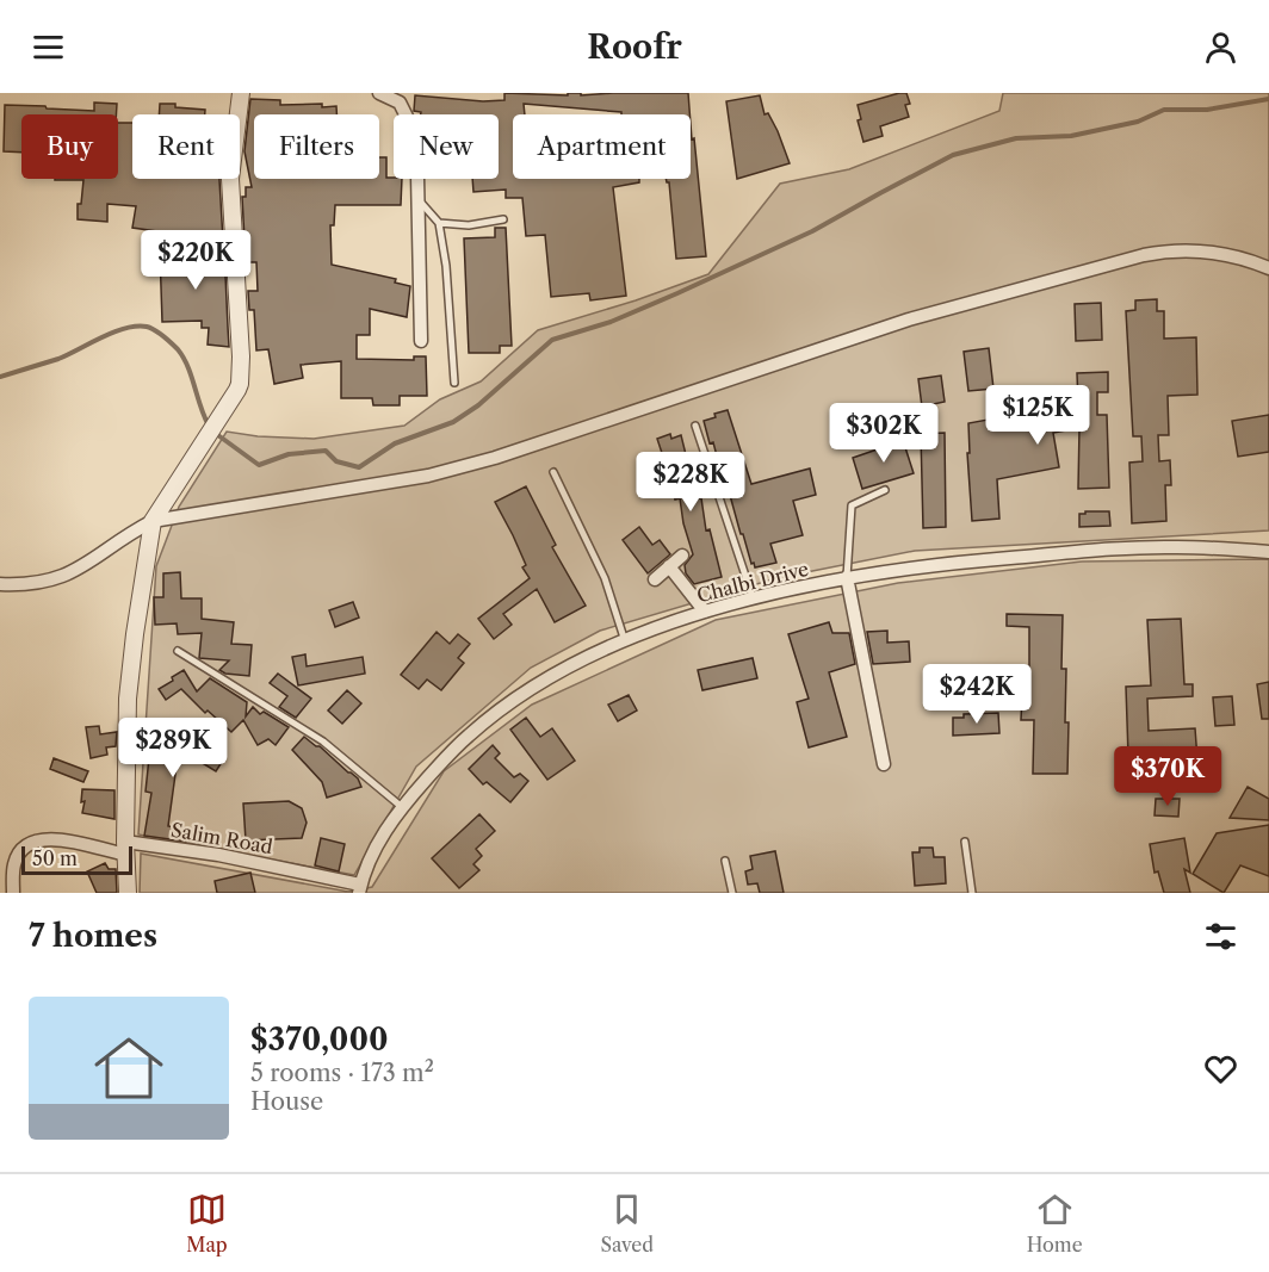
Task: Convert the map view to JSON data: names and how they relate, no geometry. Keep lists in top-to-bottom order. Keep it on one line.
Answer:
{"streets":{"street":["Chalbi Drive","Salim Road"]},"crossings":[["Chalbi Drive","Salim Road"]],"scale_bar":"50 m","page":{"header":"Roofr","chip":["Buy","Rent","Filters","New","Apartment"],"price":["$220K","$125K","$302K","$228K","$242K","$289K","$370K"],"scale":"50 m","heading":"7 homes","list":[{"name":"$370,000","note":"5 rooms · 173 m² · House"}],"tabs":["Map","Saved","Home"]}}
